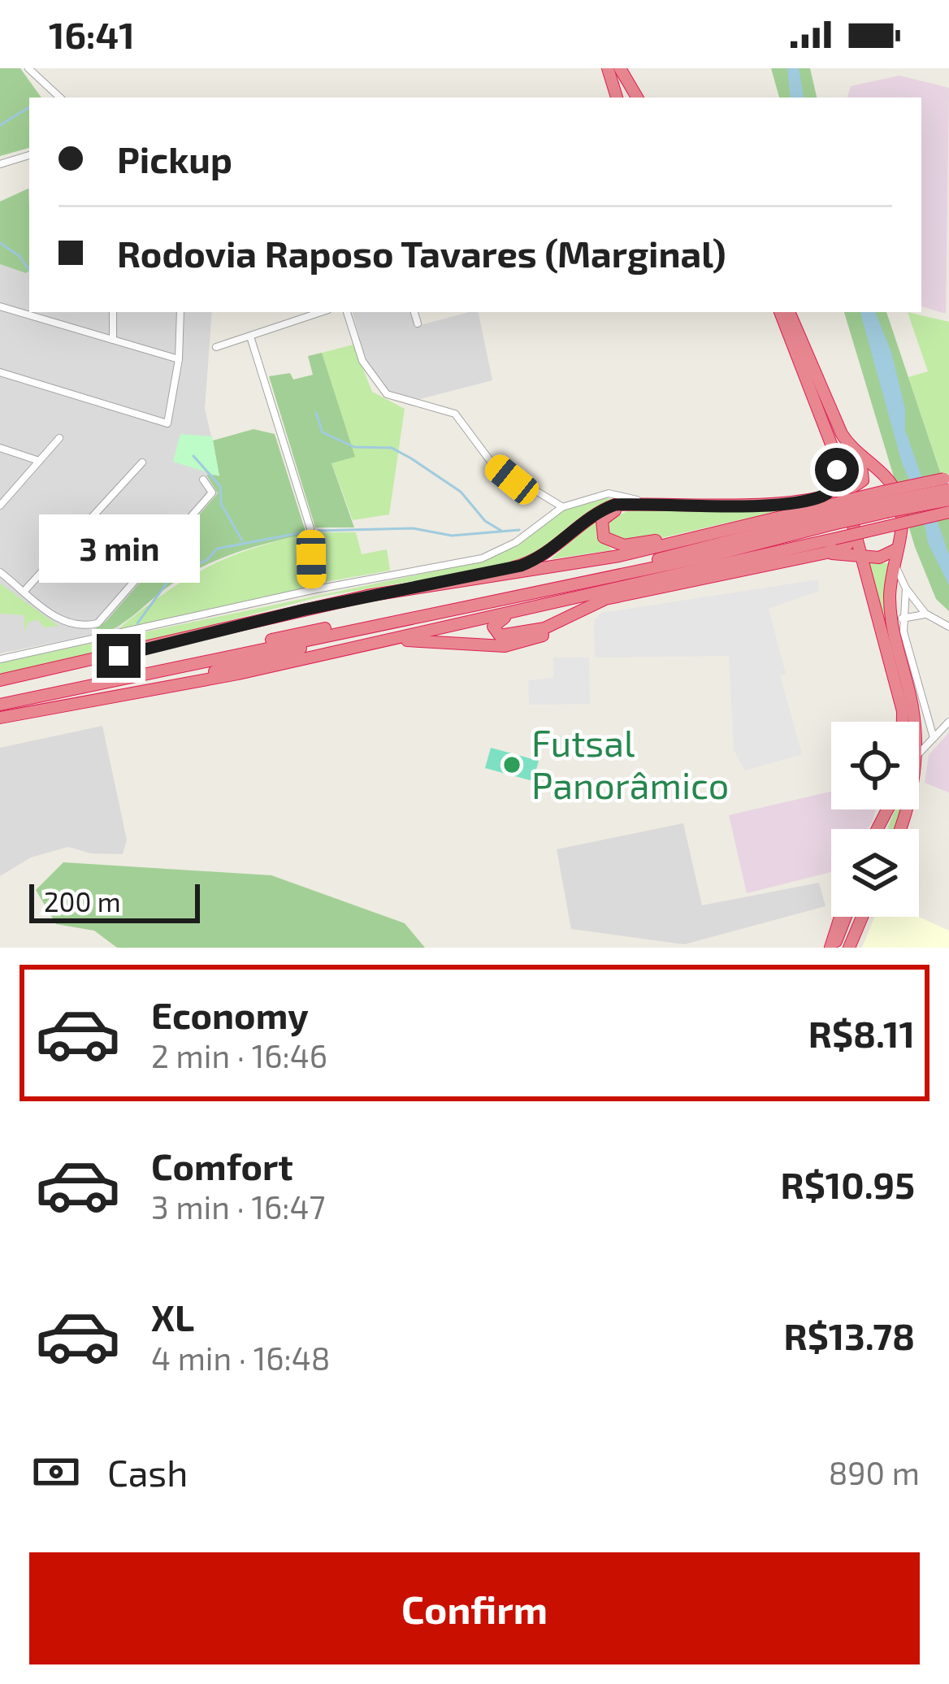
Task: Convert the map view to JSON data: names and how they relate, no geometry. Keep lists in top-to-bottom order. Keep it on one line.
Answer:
{"places":["Futsal Panorâmico"],"scale_bar":"200 m","page":{"status":"16:41","banner":["Pickup","Rodovia Raposo Tavares (Marginal)"],"bubble":"3 min","scale":"200 m","list":[{"name":"Economy","note":"2 min · 16:46","value":"R$8.11"},{"name":"Comfort","note":"3 min · 16:47","value":"R$10.95"},{"name":"XL","note":"4 min · 16:48","value":"R$13.78"}],"pay":["Cash","890 m"],"buttons":"Confirm"}}
